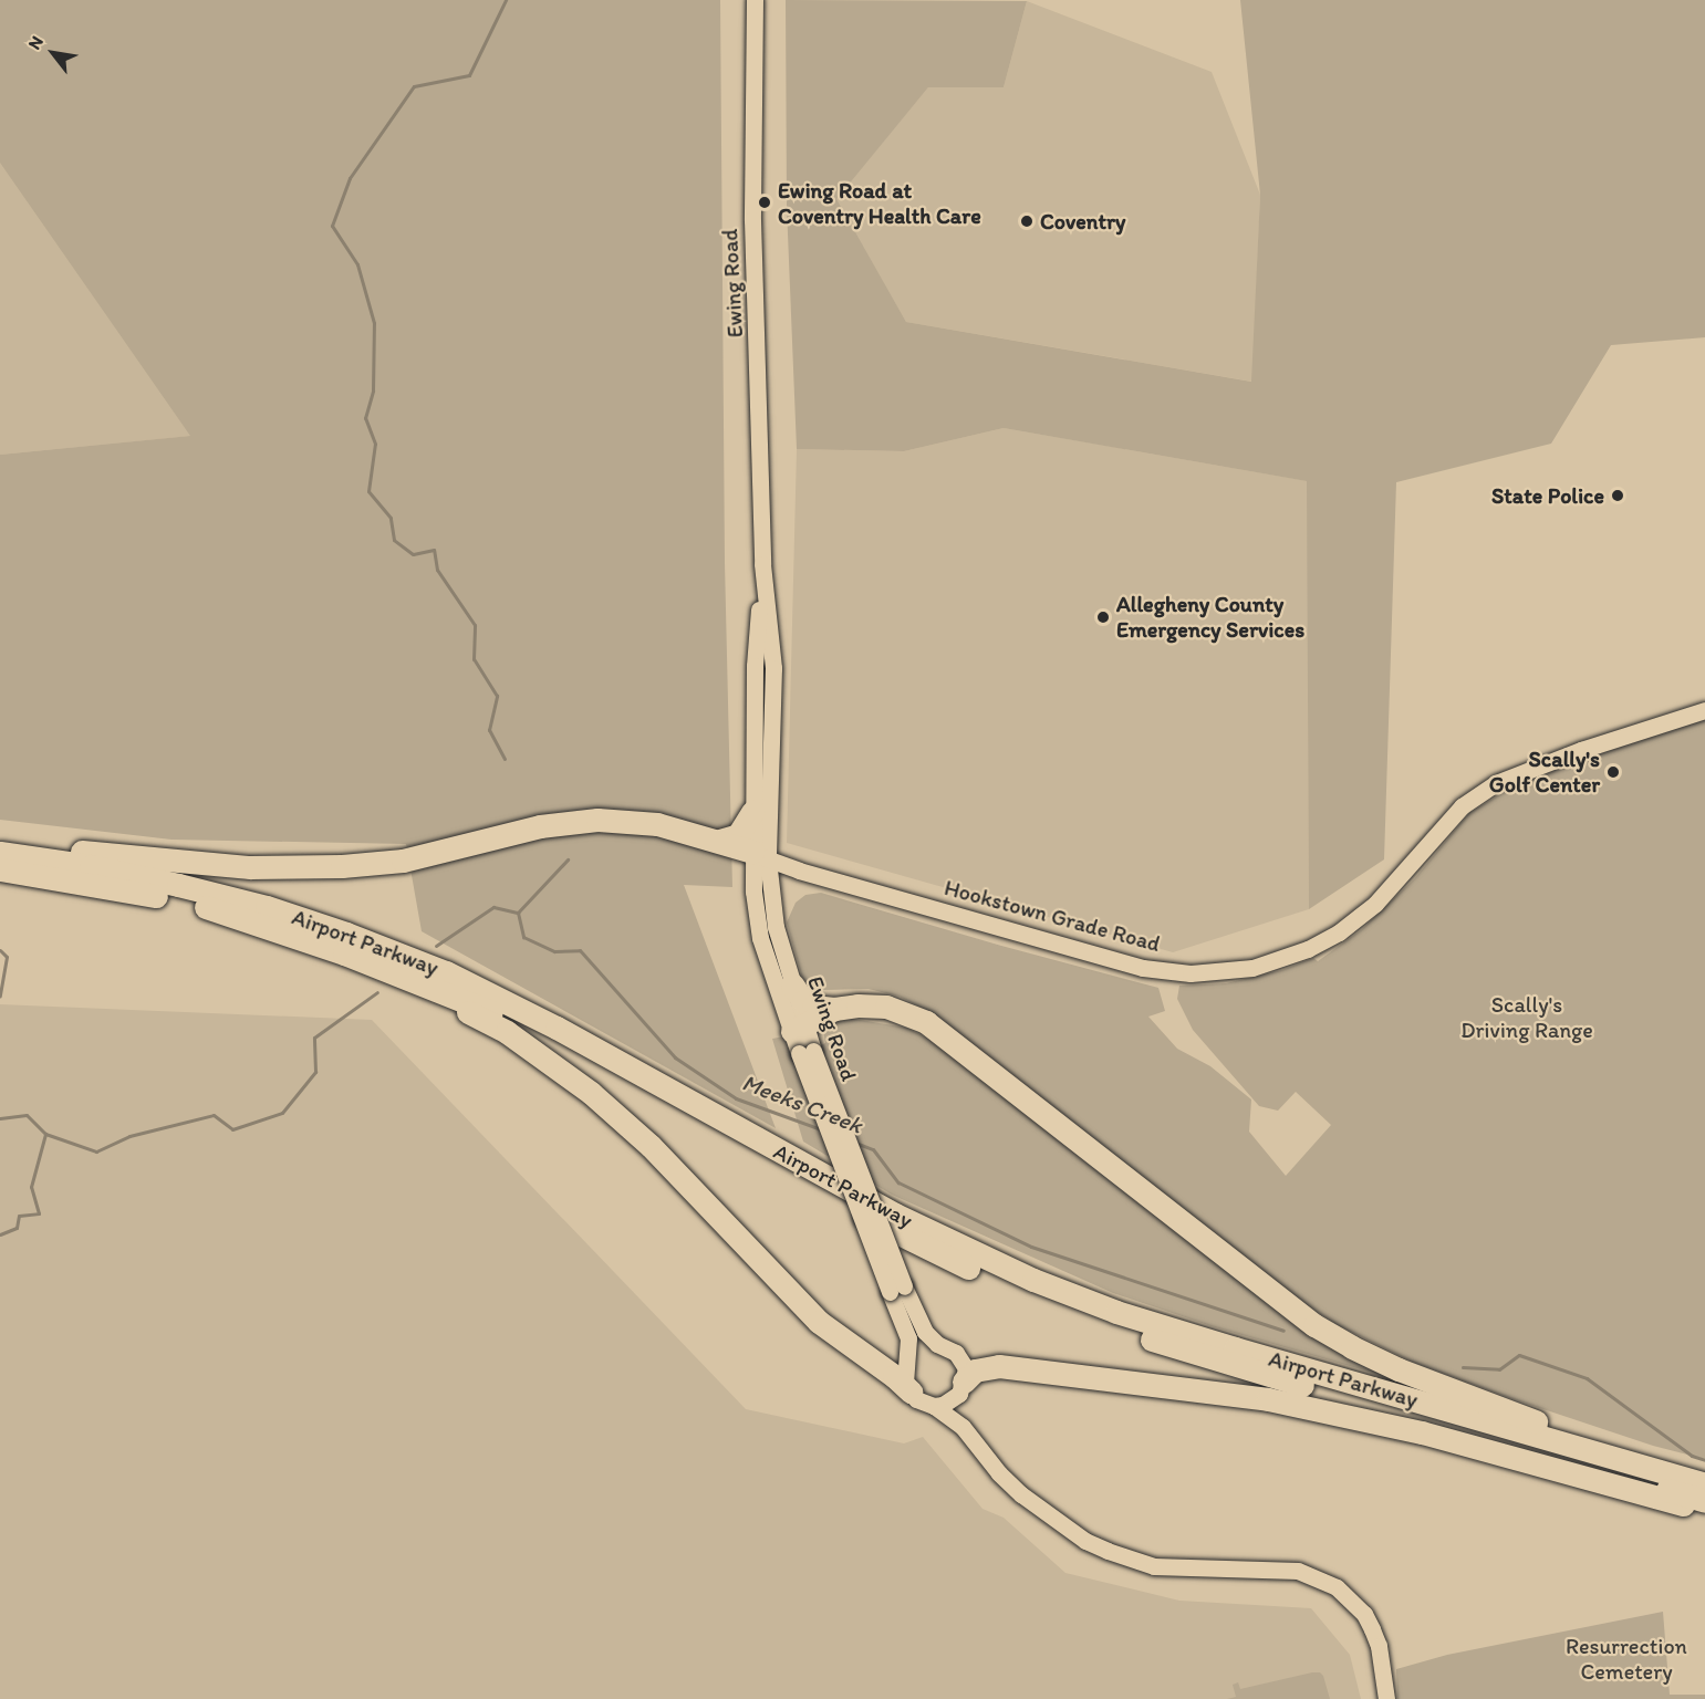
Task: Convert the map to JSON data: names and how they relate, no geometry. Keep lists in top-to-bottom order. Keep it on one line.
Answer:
{"streets":{"highway":["Airport Parkway"],"street":["Ewing Road","Hookstown Grade Road"]},"crossings":[["Ewing Road","Hookstown Grade Road"]],"water":["Meeks Creek"],"parks":["Scally's Driving Range","Resurrection Cemetery"],"places":["Ewing Road at Coventry Health Care","Coventry","State Police","Allegheny County Emergency Services","Scally's Golf Center"],"north":"top left"}
